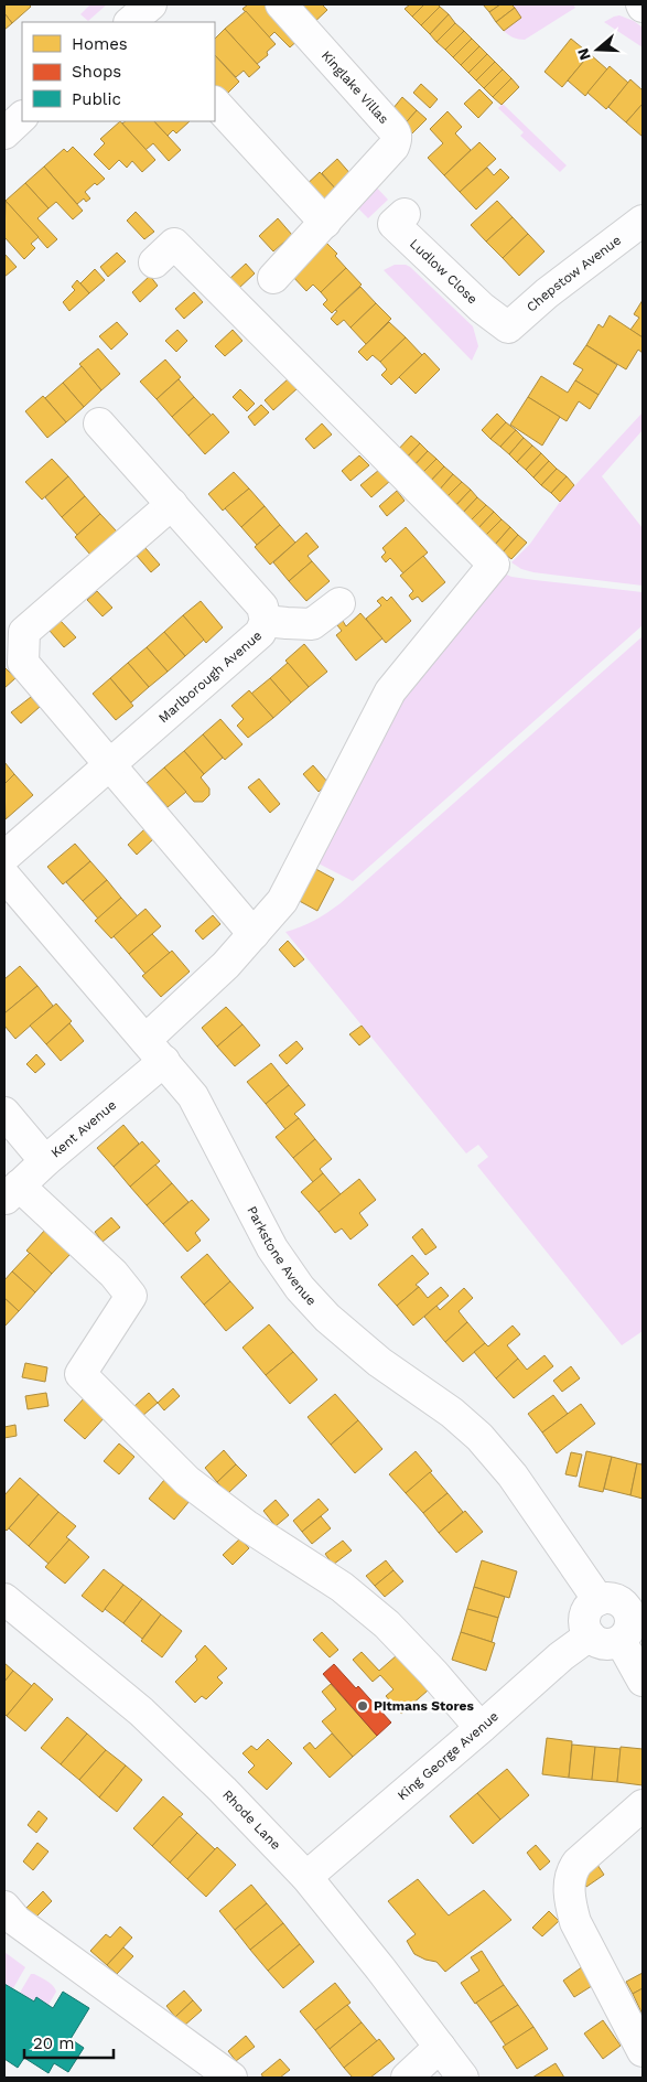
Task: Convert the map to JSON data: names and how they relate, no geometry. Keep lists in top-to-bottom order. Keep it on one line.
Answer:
{"streets":{"street":["Kinglake Villas","Ludlow Close","Chepstow Avenue","Marlborough Avenue","Kent Avenue","Parkstone Avenue","King George Avenue","Rhode Lane"]},"crossings":[["Ludlow Close","Chepstow Avenue"],["Kent Avenue","Parkstone Avenue"],["Parkstone Avenue","King George Avenue"],["King George Avenue","Rhode Lane"]],"places":["Pitmans Stores"],"legend":["Homes","Shops","Public"],"scale_bar":"20 m","north":"left"}
